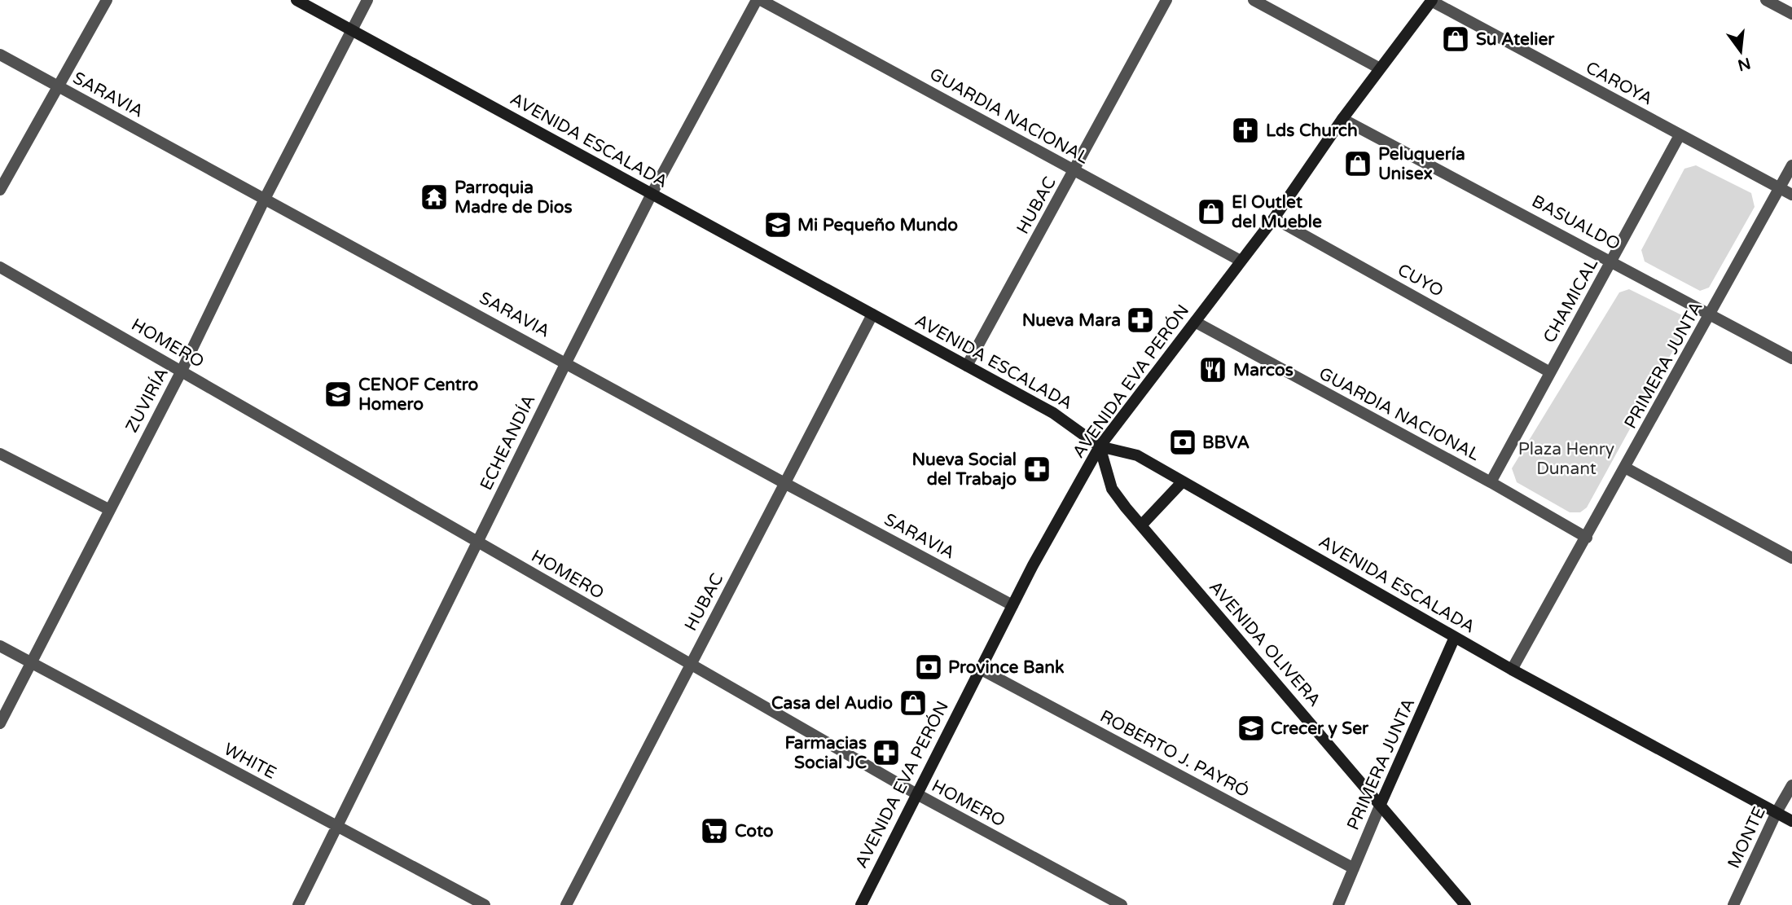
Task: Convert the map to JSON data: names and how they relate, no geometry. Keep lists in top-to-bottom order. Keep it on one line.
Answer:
{"streets":{"main road":["AVENIDA ESCALADA","PRIMERA JUNTA","AVENIDA EVA PERÓN","AVENIDA OLIVERA"],"street":["CAROYA","SARAVIA","GUARDIA NACIONAL","HUBAC","BASUALDO","CUYO","CHAMICAL","HOMERO","ZUVIRÍA","ECHEANDÍA","ROBERTO J. PAYRÓ","WHITE","MONTE"]},"crossings":[["CAROYA","CHAMICAL"],["CAROYA","PRIMERA JUNTA"],["CAROYA","AVENIDA EVA PERÓN"],["SARAVIA","HUBAC"],["SARAVIA","AVENIDA EVA PERÓN"],["SARAVIA","ZUVIRÍA"],["SARAVIA","ECHEANDÍA"],["GUARDIA NACIONAL","HUBAC"],["GUARDIA NACIONAL","CHAMICAL"],["GUARDIA NACIONAL","PRIMERA JUNTA"],["GUARDIA NACIONAL","AVENIDA EVA PERÓN"],["GUARDIA NACIONAL","ECHEANDÍA"],["AVENIDA ESCALADA","HUBAC"],["AVENIDA ESCALADA","PRIMERA JUNTA"],["AVENIDA ESCALADA","AVENIDA EVA PERÓN"],["AVENIDA ESCALADA","ZUVIRÍA"],["AVENIDA ESCALADA","ECHEANDÍA"],["AVENIDA ESCALADA","AVENIDA OLIVERA"],["AVENIDA ESCALADA","MONTE"],["HUBAC","HOMERO"],["BASUALDO","CHAMICAL"],["BASUALDO","PRIMERA JUNTA"],["BASUALDO","AVENIDA EVA PERÓN"],["CUYO","CHAMICAL"],["CUYO","AVENIDA EVA PERÓN"],["HOMERO","AVENIDA EVA PERÓN"],["HOMERO","ZUVIRÍA"],["HOMERO","ECHEANDÍA"],["PRIMERA JUNTA","AVENIDA OLIVERA"],["PRIMERA JUNTA","ROBERTO J. PAYRÓ"],["AVENIDA EVA PERÓN","AVENIDA OLIVERA"],["AVENIDA EVA PERÓN","ROBERTO J. PAYRÓ"],["ZUVIRÍA","WHITE"],["ECHEANDÍA","WHITE"]],"parks":["Plaza Henry Dunant"],"places":{"shop":["Su Atelier","Peluquería Unisex","El Outlet del Mueble","Casa del Audio"],"church":["Lds Church"],"temple":["Parroquia Madre de Dios"],"school or university":["Mi Pequeño Mundo","CENOF Centro Homero","Crecer y Ser"],"pharmacy":["Nueva Mara","Nueva Social del Trabajo","Farmacias Social JC"],"restaurant":["Marcos"],"bank":["BBVA","Province Bank"],"supermarket":["Coto"]},"north":"bottom"}
